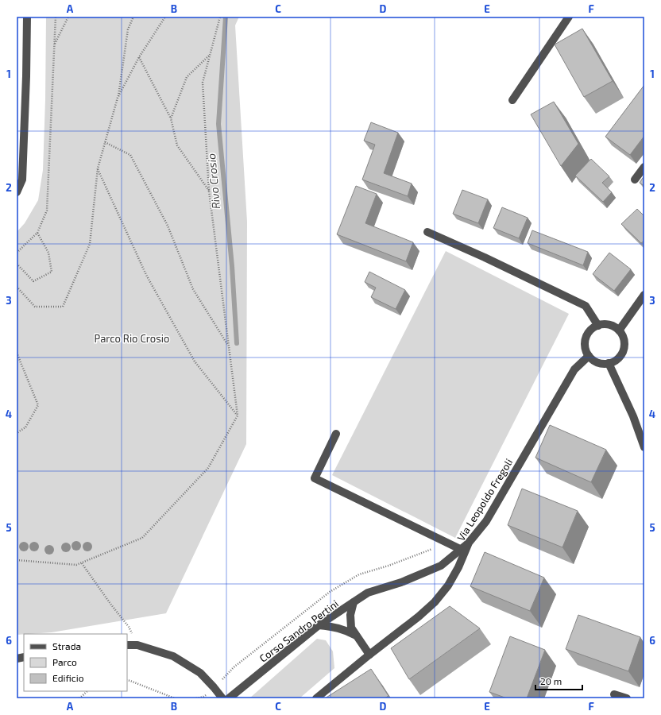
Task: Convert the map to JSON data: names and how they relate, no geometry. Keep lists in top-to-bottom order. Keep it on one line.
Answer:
{"streets":{"street":["Via Leopoldo Fregoli","Corso Sandro Pertini"]},"crossings":[["Via Leopoldo Fregoli","Corso Sandro Pertini"]],"water":["Rivo Crosio"],"parks":["Parco Rio Crosio"],"legend":["Strada","Parco","Edificio"],"scale_bar":"20 m","grid":{"columns":["A","B","C","D","E","F"],"rows":["1","2","3","4","5","6"]}}
